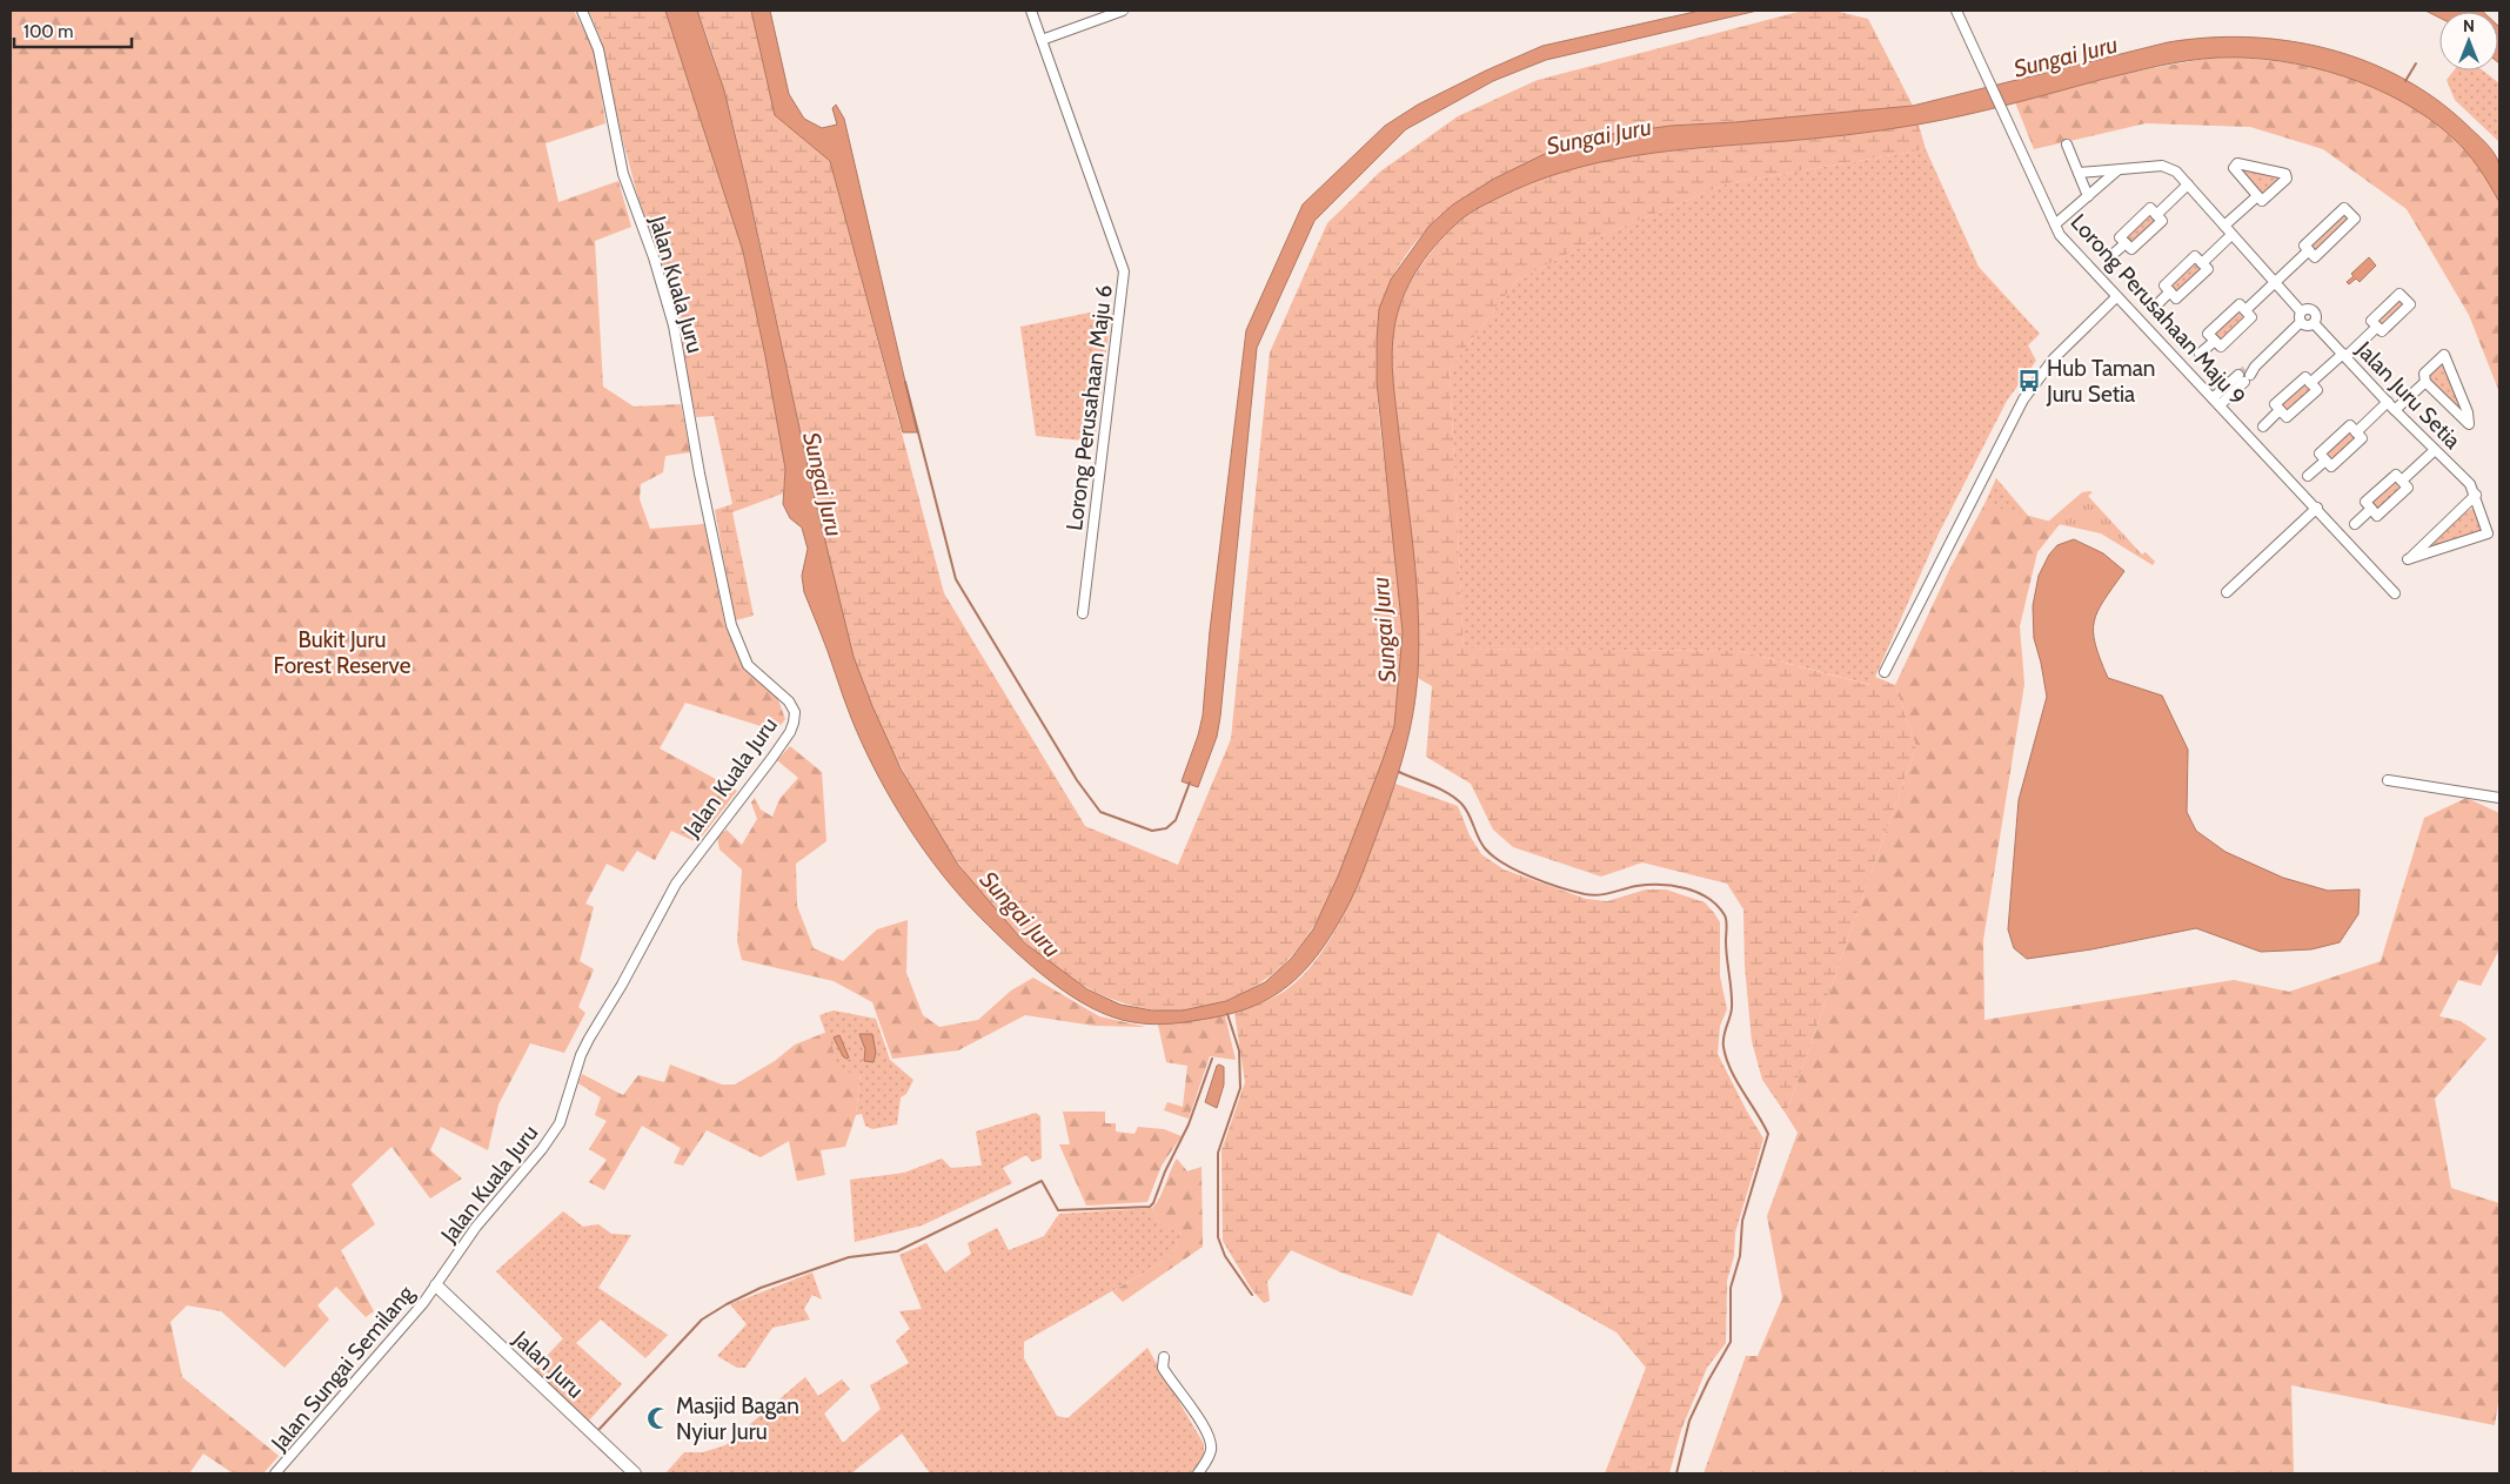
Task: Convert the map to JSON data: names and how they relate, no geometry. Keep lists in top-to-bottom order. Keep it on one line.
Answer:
{"streets":{"street":["Jalan Kuala Juru","Lorong Perusahaan Maju 9","Jalan Juru Setia","Lorong Perusahaan Maju 6","Jalan Juru","Jalan Sungai Semilang"]},"crossings":[["Jalan Kuala Juru","Jalan Juru"],["Jalan Kuala Juru","Jalan Sungai Semilang"],["Jalan Juru","Jalan Sungai Semilang"]],"water":["Sungai Juru"],"parks":["Bukit Juru Forest Reserve"],"places":{"bus stop":["Hub Taman Juru Setia"],"mosque":["Masjid Bagan Nyiur Juru"]},"scale_bar":"100 m","north":"top"}
